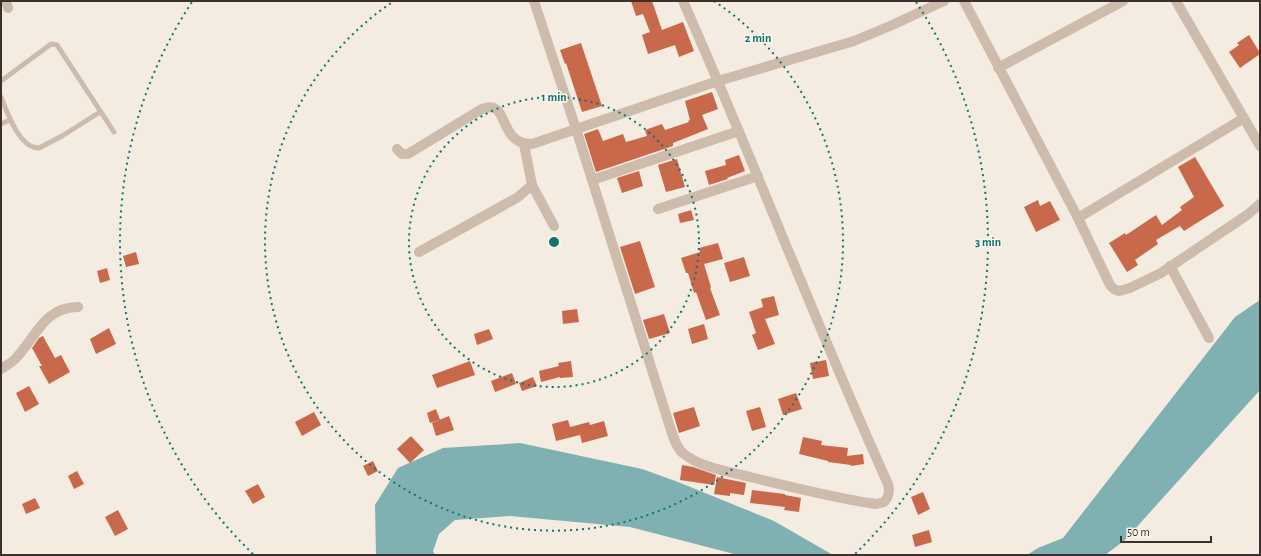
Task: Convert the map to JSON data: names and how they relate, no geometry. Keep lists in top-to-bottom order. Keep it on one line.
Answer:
{"scale_bar":"50 m","rings":["2 min","1 min","3 min"]}
